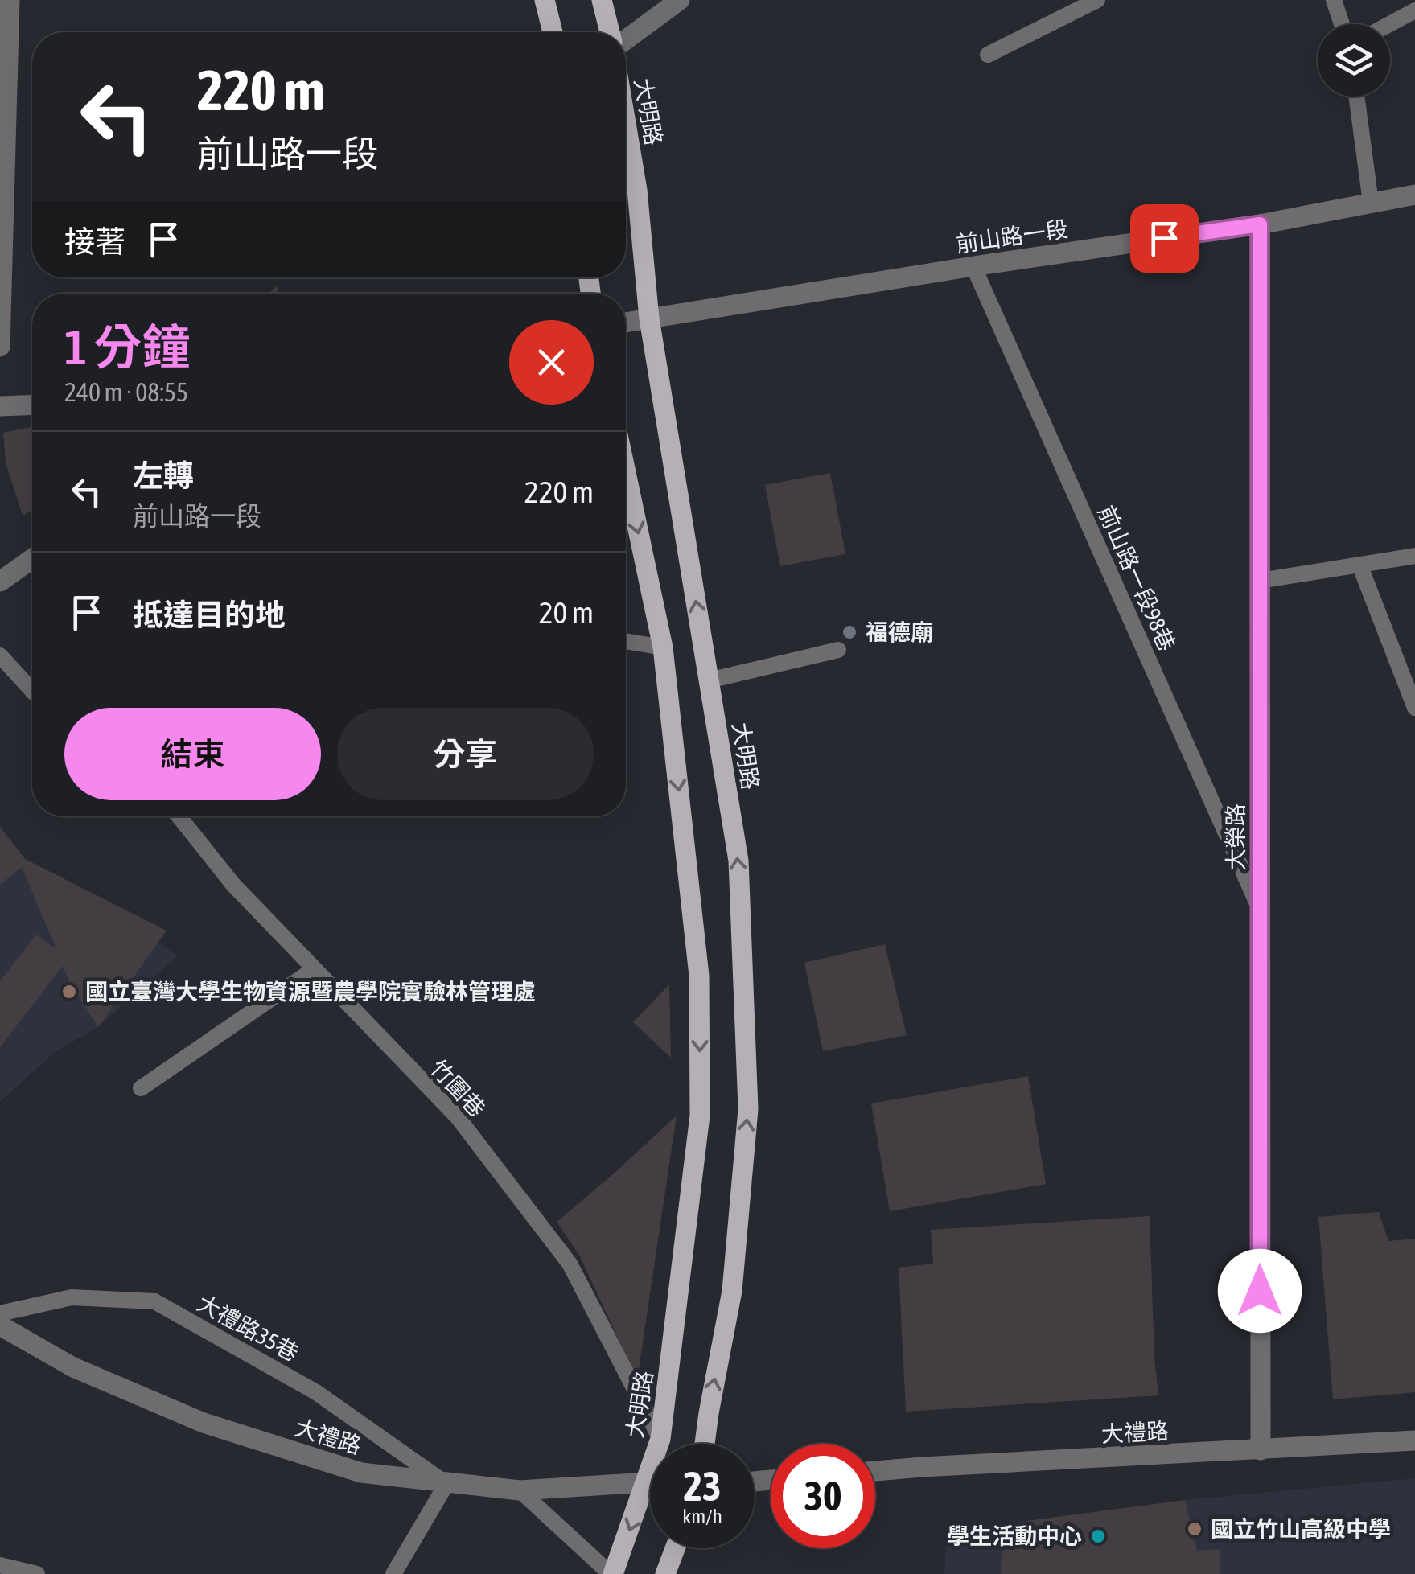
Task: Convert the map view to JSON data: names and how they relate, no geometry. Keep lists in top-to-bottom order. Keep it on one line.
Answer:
{"streets":{"main road":["大明路"],"street":["前山路一段","大榮路","大禮路"],"lane":["前山路一段98巷","竹圍巷","大禮路35巷"]},"crossings":[["大明路","前山路一段"],["大明路","竹圍巷"],["前山路一段","前山路一段98巷"],["前山路一段","大榮路"],["前山路一段98巷","大榮路"],["大榮路","大禮路"],["大禮路35巷","大禮路"]],"places":["福德廟","國立臺灣大學生物資源暨農學院實驗林管理處","國立竹山高級中學","學生活動中心"],"page":{"turn":["220 m","前山路一段"],"then":"接著","heading":["1 分鐘","240 m · 08:55"],"list":[{"name":"左轉","note":"前山路一段","value":"220 m"},{"name":"抵達目的地","value":"20 m"}],"buttons":["結束","分享"],"speed":"23 km/h","limit":"30"}}
